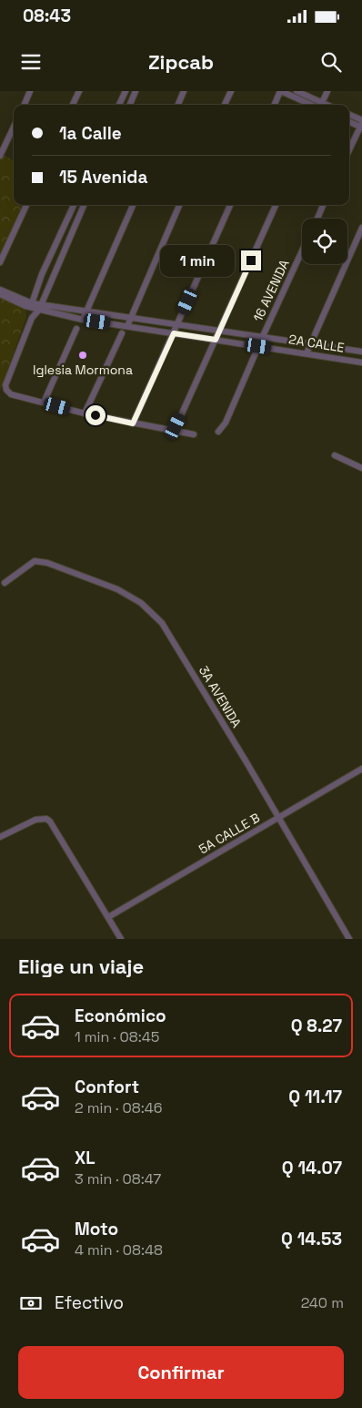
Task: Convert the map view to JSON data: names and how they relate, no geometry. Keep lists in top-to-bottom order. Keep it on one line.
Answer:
{"streets":{"street":["16 AVENIDA","2A CALLE","3A AVENIDA","5A CALLE B"]},"crossings":[["16 AVENIDA","2A CALLE"],["3A AVENIDA","5A CALLE B"]],"places":["Iglesia Mormona"],"page":{"status":"08:43","header":"Zipcab","banner":["1a Calle","15 Avenida"],"bubble":"1 min","heading":"Elige un viaje","list":[{"name":"Económico","note":"1 min · 08:45","value":"Q 8.27"},{"name":"Confort","note":"2 min · 08:46","value":"Q 11.17"},{"name":"XL","note":"3 min · 08:47","value":"Q 14.07"},{"name":"Moto","note":"4 min · 08:48","value":"Q 14.53"}],"pay":["Efectivo","240 m"],"buttons":"Confirmar"}}
